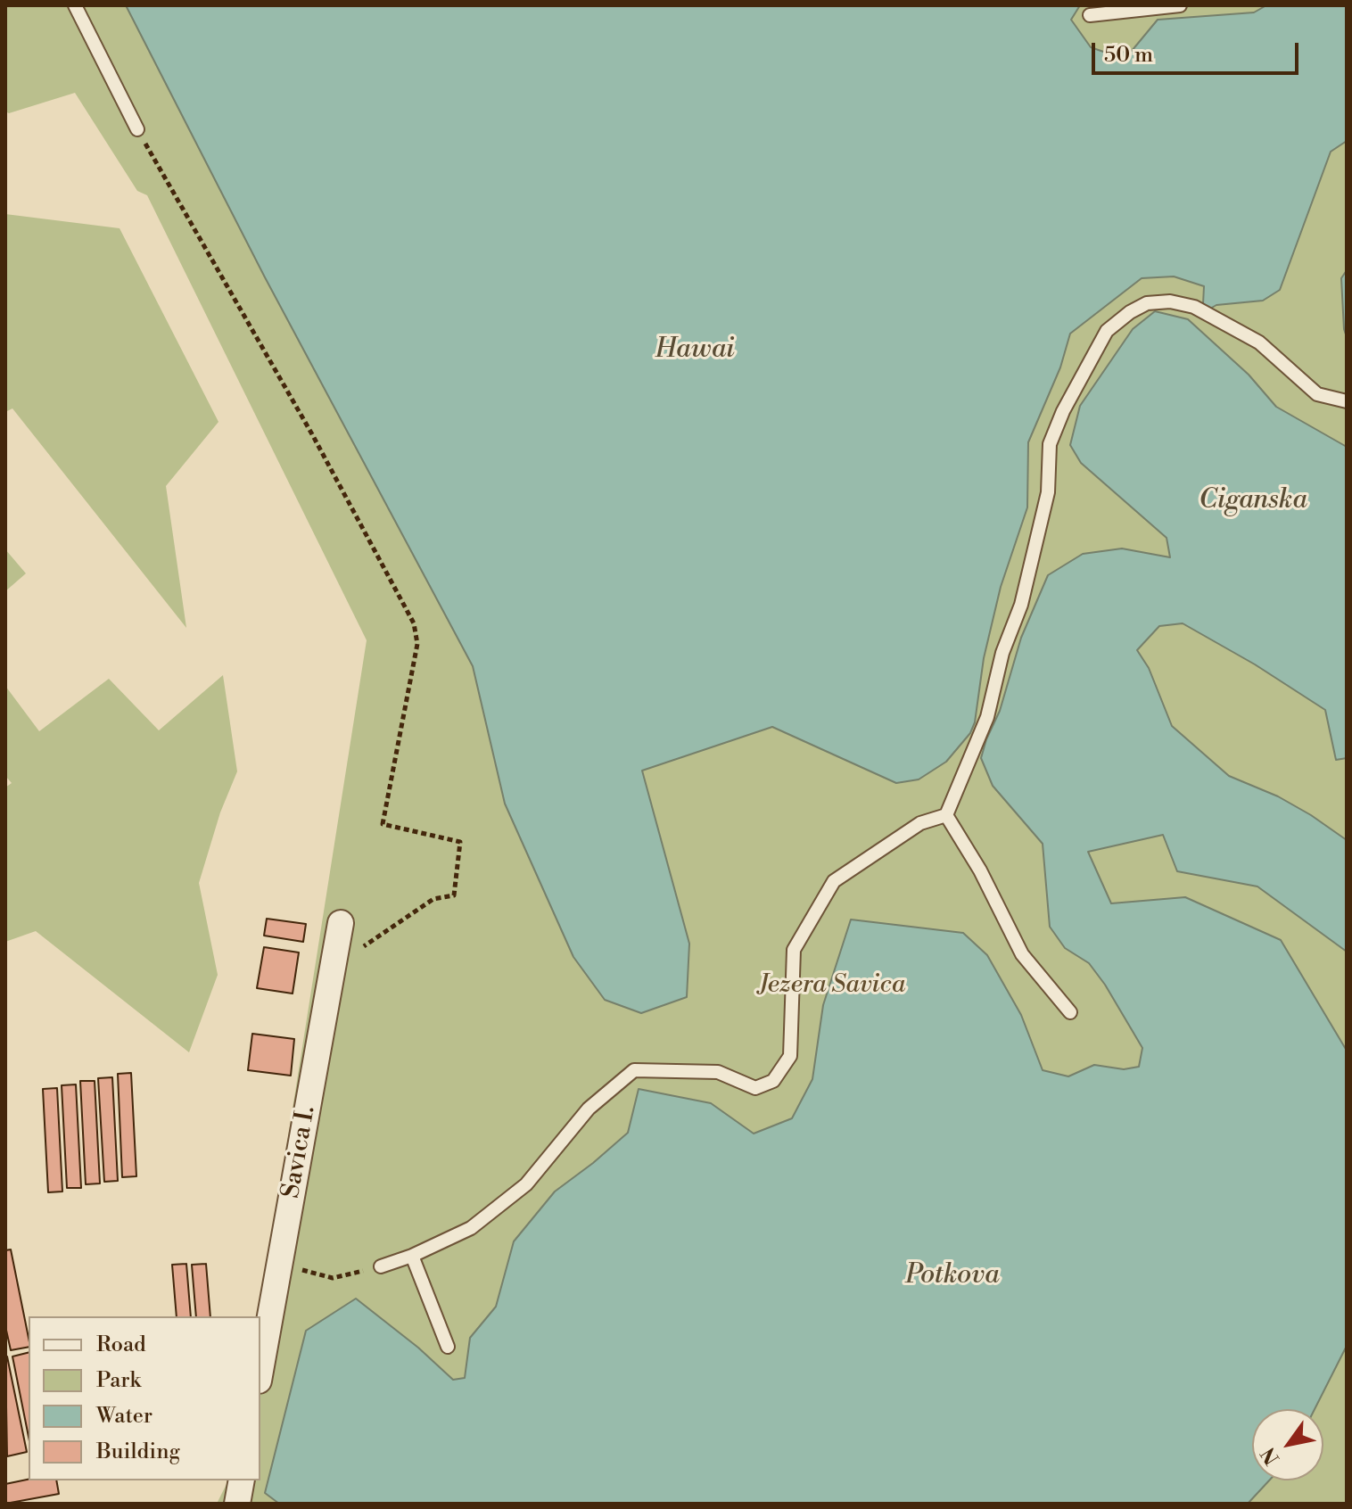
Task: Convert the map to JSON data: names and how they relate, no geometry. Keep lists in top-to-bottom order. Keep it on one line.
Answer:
{"streets":{"street":["Savica I."]},"water":["Hawai","Ciganska","Potkova"],"parks":["Jezera Savica"],"legend":["Road","Park","Water","Building"],"scale_bar":"50 m","north":"bottom left"}
